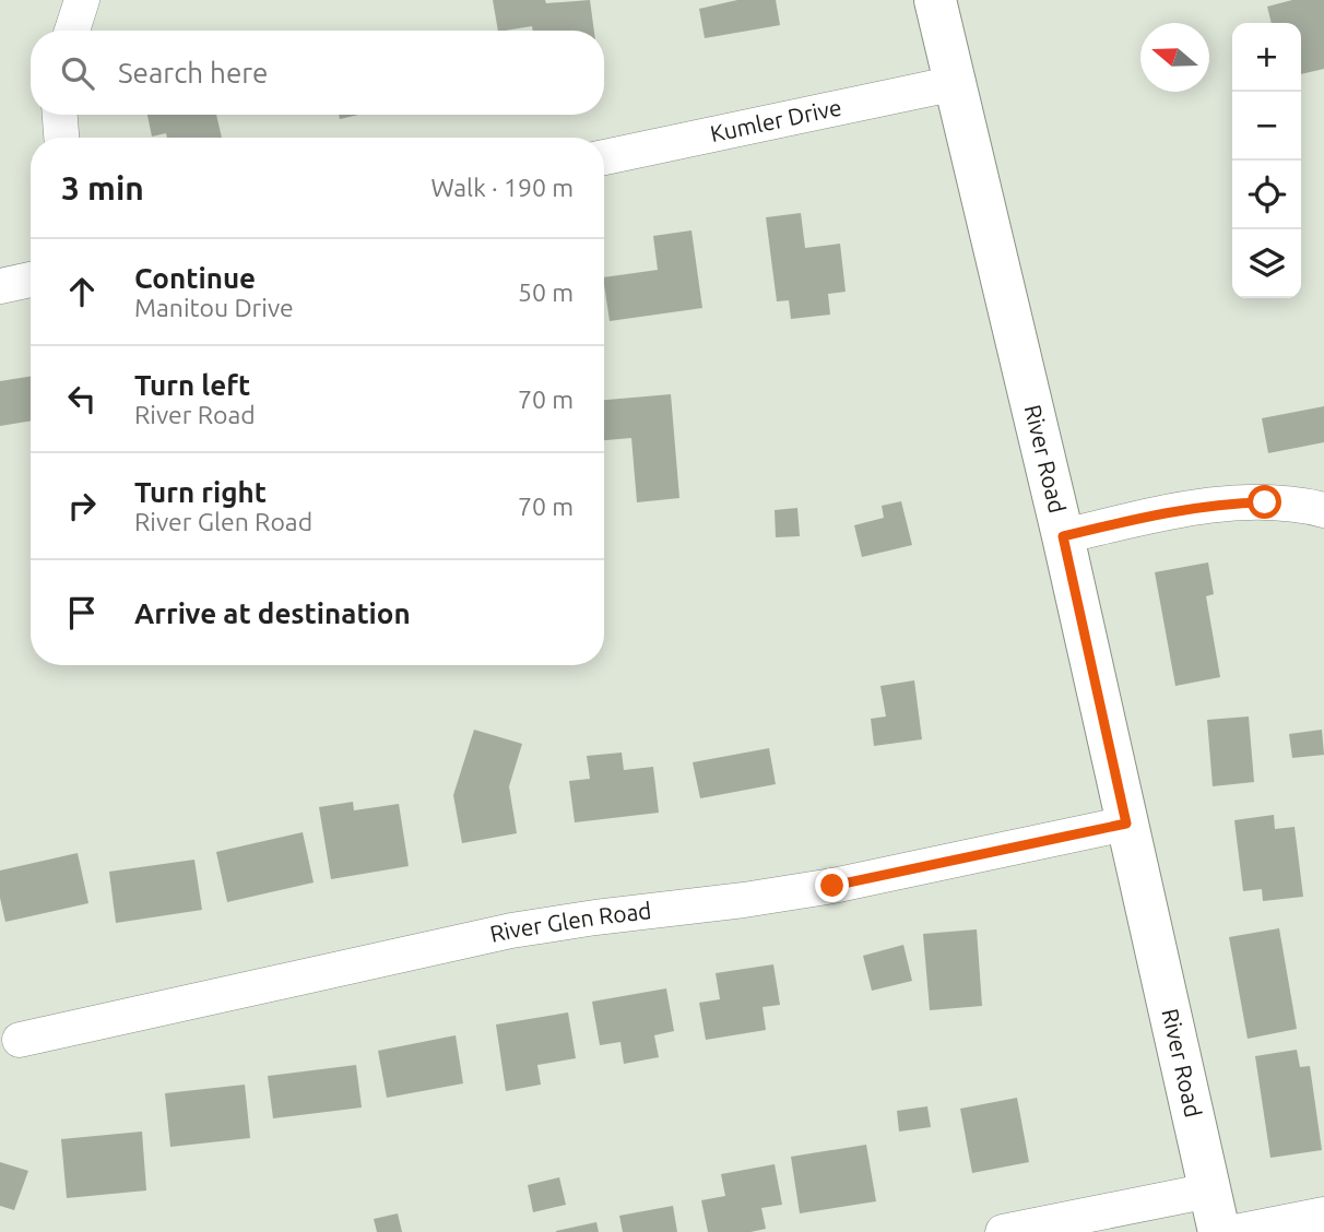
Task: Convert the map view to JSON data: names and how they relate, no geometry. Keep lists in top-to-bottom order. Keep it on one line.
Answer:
{"streets":{"street":["Kumler Drive","River Road","River Glen Road"]},"crossings":[["Kumler Drive","River Road"],["River Road","River Glen Road"]],"north":"left","page":{"map_buttons":["+","−"],"search":"Search here","heading":["3 min","Walk · 190 m"],"list":[["Continue","Manitou Drive","50 m"],["Turn left","River Road","70 m"],["Turn right","River Glen Road","70 m"],"Arrive at destination"]}}
